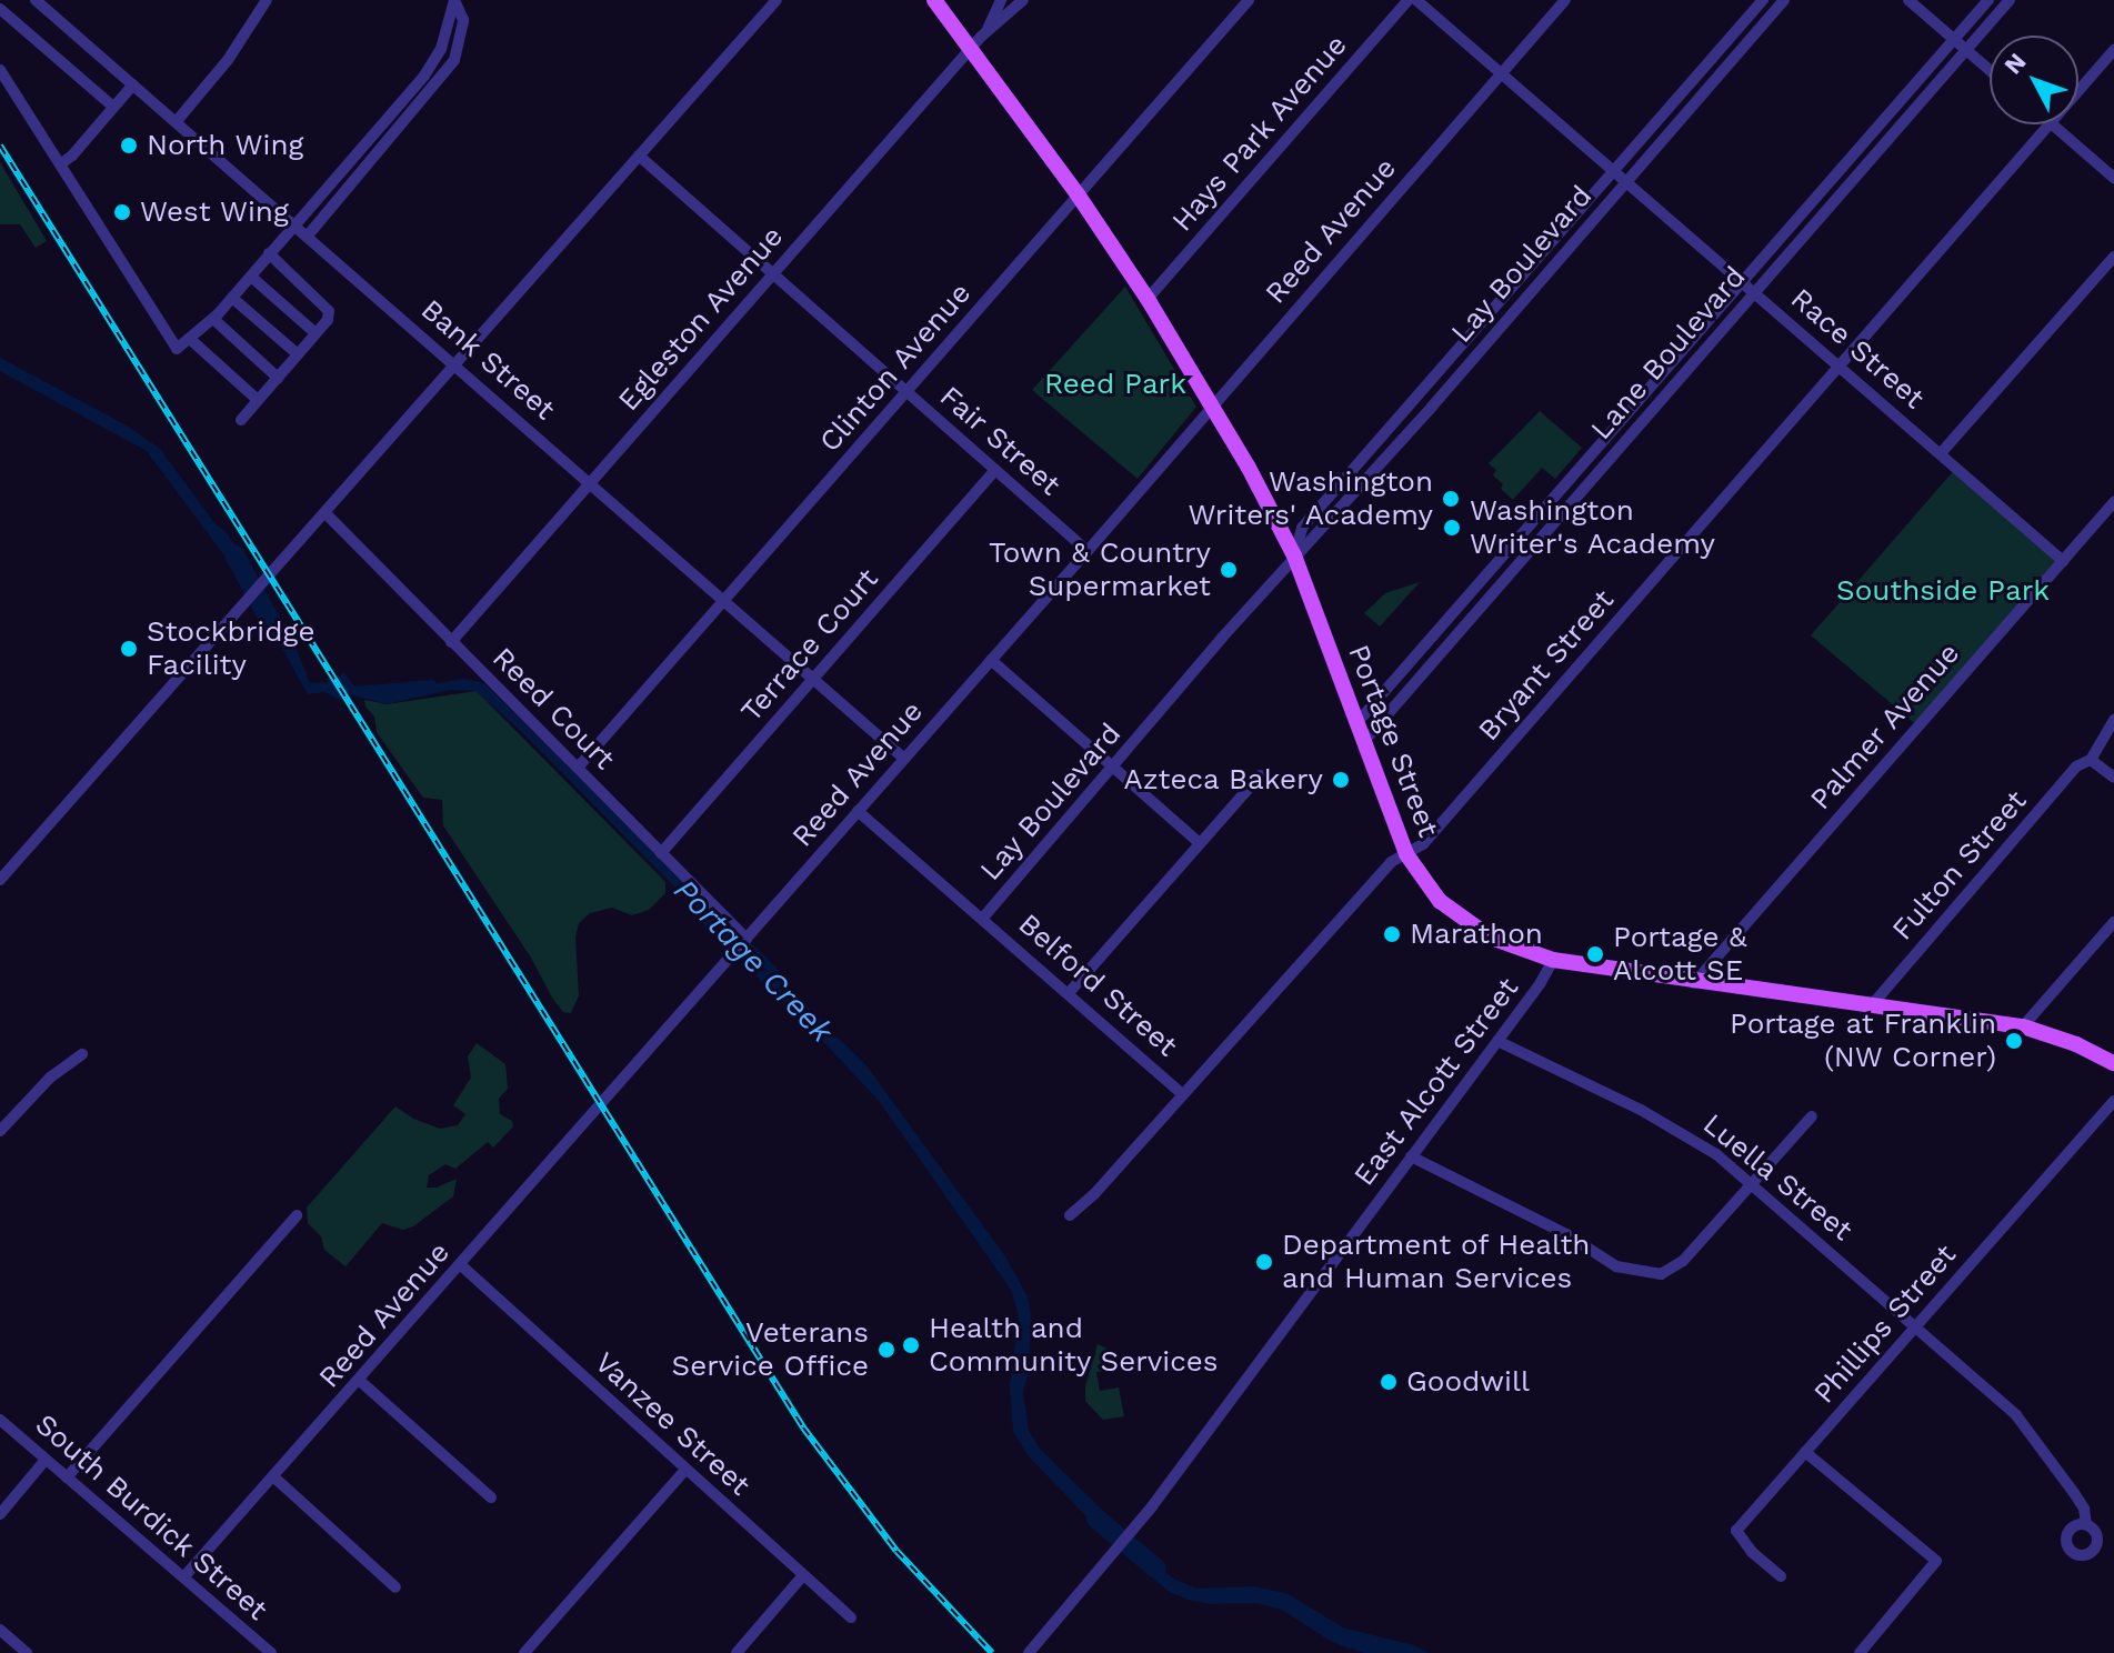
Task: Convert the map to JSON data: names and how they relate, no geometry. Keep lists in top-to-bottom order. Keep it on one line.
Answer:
{"streets":{"main road":["Portage Street"],"street":["Hays Park Avenue","Reed Avenue","Lay Boulevard","Egleston Avenue","Race Street","Lane Boulevard","Bank Street","Clinton Avenue","Fair Street","Terrace Court","Bryant Street","Reed Court","Palmer Avenue","Fulton Street","Belford Street","East Alcott Street","Luella Street","Phillips Street","Vanzee Street","South Burdick Street"]},"crossings":[["Hays Park Avenue","Portage Street"],["Reed Avenue","Race Street"],["Reed Avenue","Bank Street"],["Reed Avenue","Fair Street"],["Reed Avenue","Reed Court"],["Reed Avenue","Portage Street"],["Reed Avenue","Belford Street"],["Reed Avenue","Vanzee Street"],["Reed Avenue","South Burdick Street"],["Lay Boulevard","Race Street"],["Lay Boulevard","Portage Street"],["Lay Boulevard","Belford Street"],["Egleston Avenue","Bank Street"],["Egleston Avenue","Fair Street"],["Egleston Avenue","Reed Court"],["Egleston Avenue","Portage Street"],["Race Street","Lane Boulevard"],["Race Street","Bryant Street"],["Race Street","Palmer Avenue"],["Lane Boulevard","Portage Street"],["Bank Street","Clinton Avenue"],["Bank Street","Terrace Court"],["Clinton Avenue","Fair Street"],["Clinton Avenue","Reed Court"],["Clinton Avenue","Portage Street"],["Fair Street","Terrace Court"],["Terrace Court","Reed Court"],["Bryant Street","Portage Street"],["Bryant Street","Belford Street"],["Palmer Avenue","Portage Street"],["Portage Street","Fulton Street"],["Portage Street","East Alcott Street"],["East Alcott Street","Luella Street"],["Luella Street","Phillips Street"]],"water":["Portage Creek"],"parks":["Reed Park","Southside Park"],"places":["North Wing","West Wing","Washington Writers' Academy","Washington Writer's Academy","Town & Country Supermarket","Stockbridge Facility","Azteca Bakery","Marathon","Portage & Alcott SE","Portage at Franklin (NW Corner)","Department of Health and Human Services","Health and Community Services","Veterans Service Office","Goodwill"],"north":"top left"}
